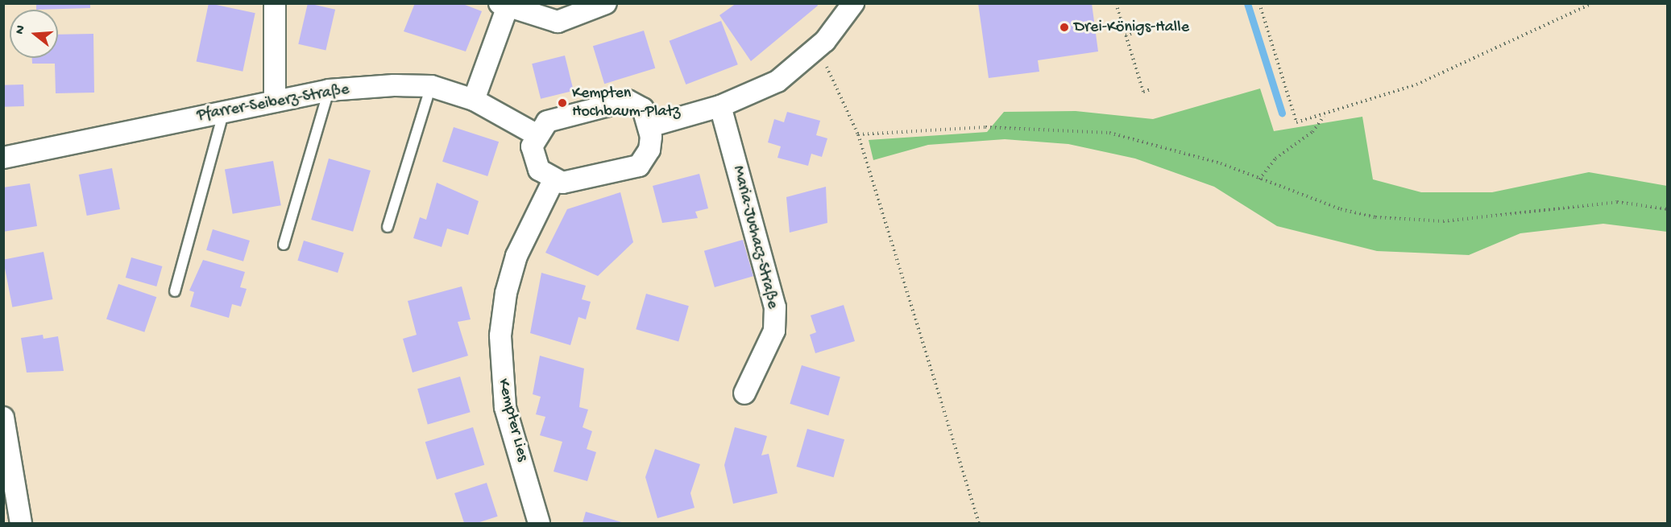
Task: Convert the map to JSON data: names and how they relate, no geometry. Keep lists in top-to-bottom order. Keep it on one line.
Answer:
{"streets":{"street":["Pfarrer-Seiberz-Straße","Maria-Juchacz-Straße","Kempter Lies"]},"places":["Drei-Königs-Halle","Kempten Hochbaum-Platz"],"north":"left"}
